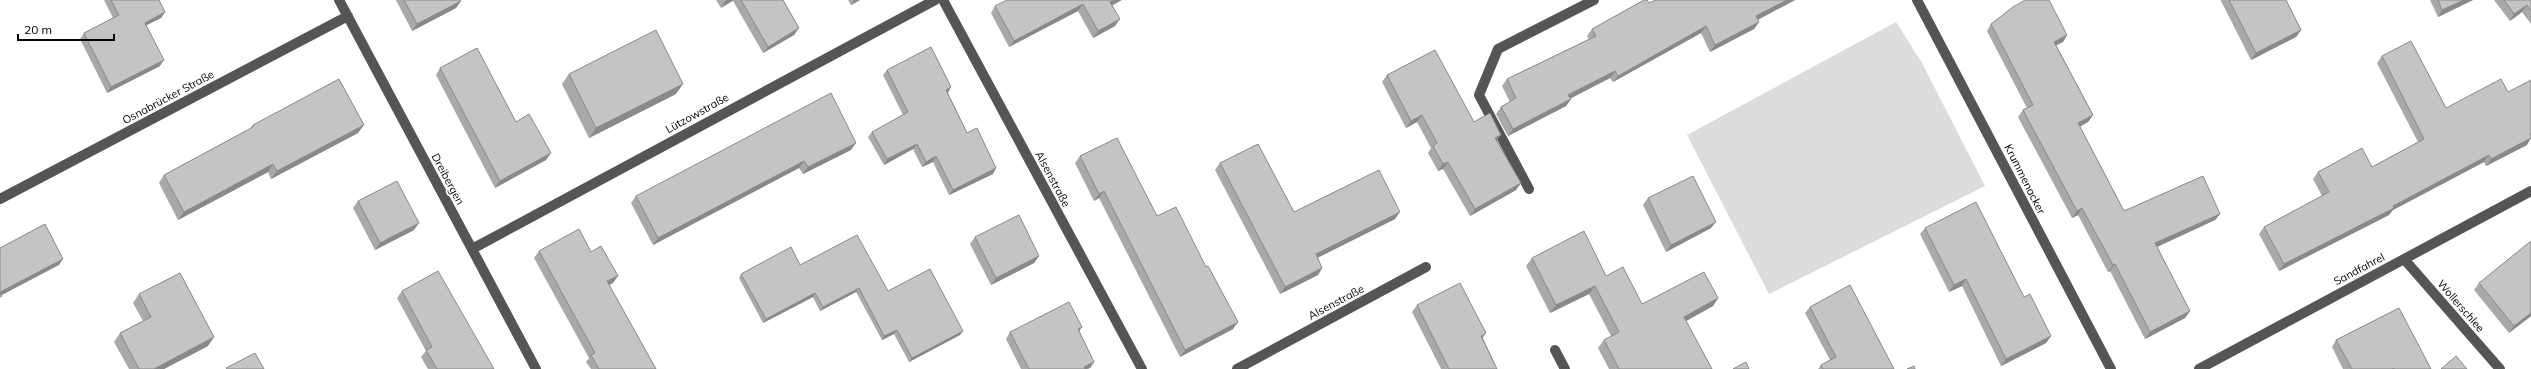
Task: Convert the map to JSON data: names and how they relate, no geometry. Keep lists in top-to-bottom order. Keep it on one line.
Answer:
{"streets":{"street":["Osnabrücker Straße","Lützowstraße","Dreibergen","Alsenstraße","Krummenacker","Sandfahrel","Wollerschlee"]},"crossings":[["Osnabrücker Straße","Dreibergen"],["Lützowstraße","Dreibergen"],["Sandfahrel","Wollerschlee"]],"scale_bar":"20 m"}
